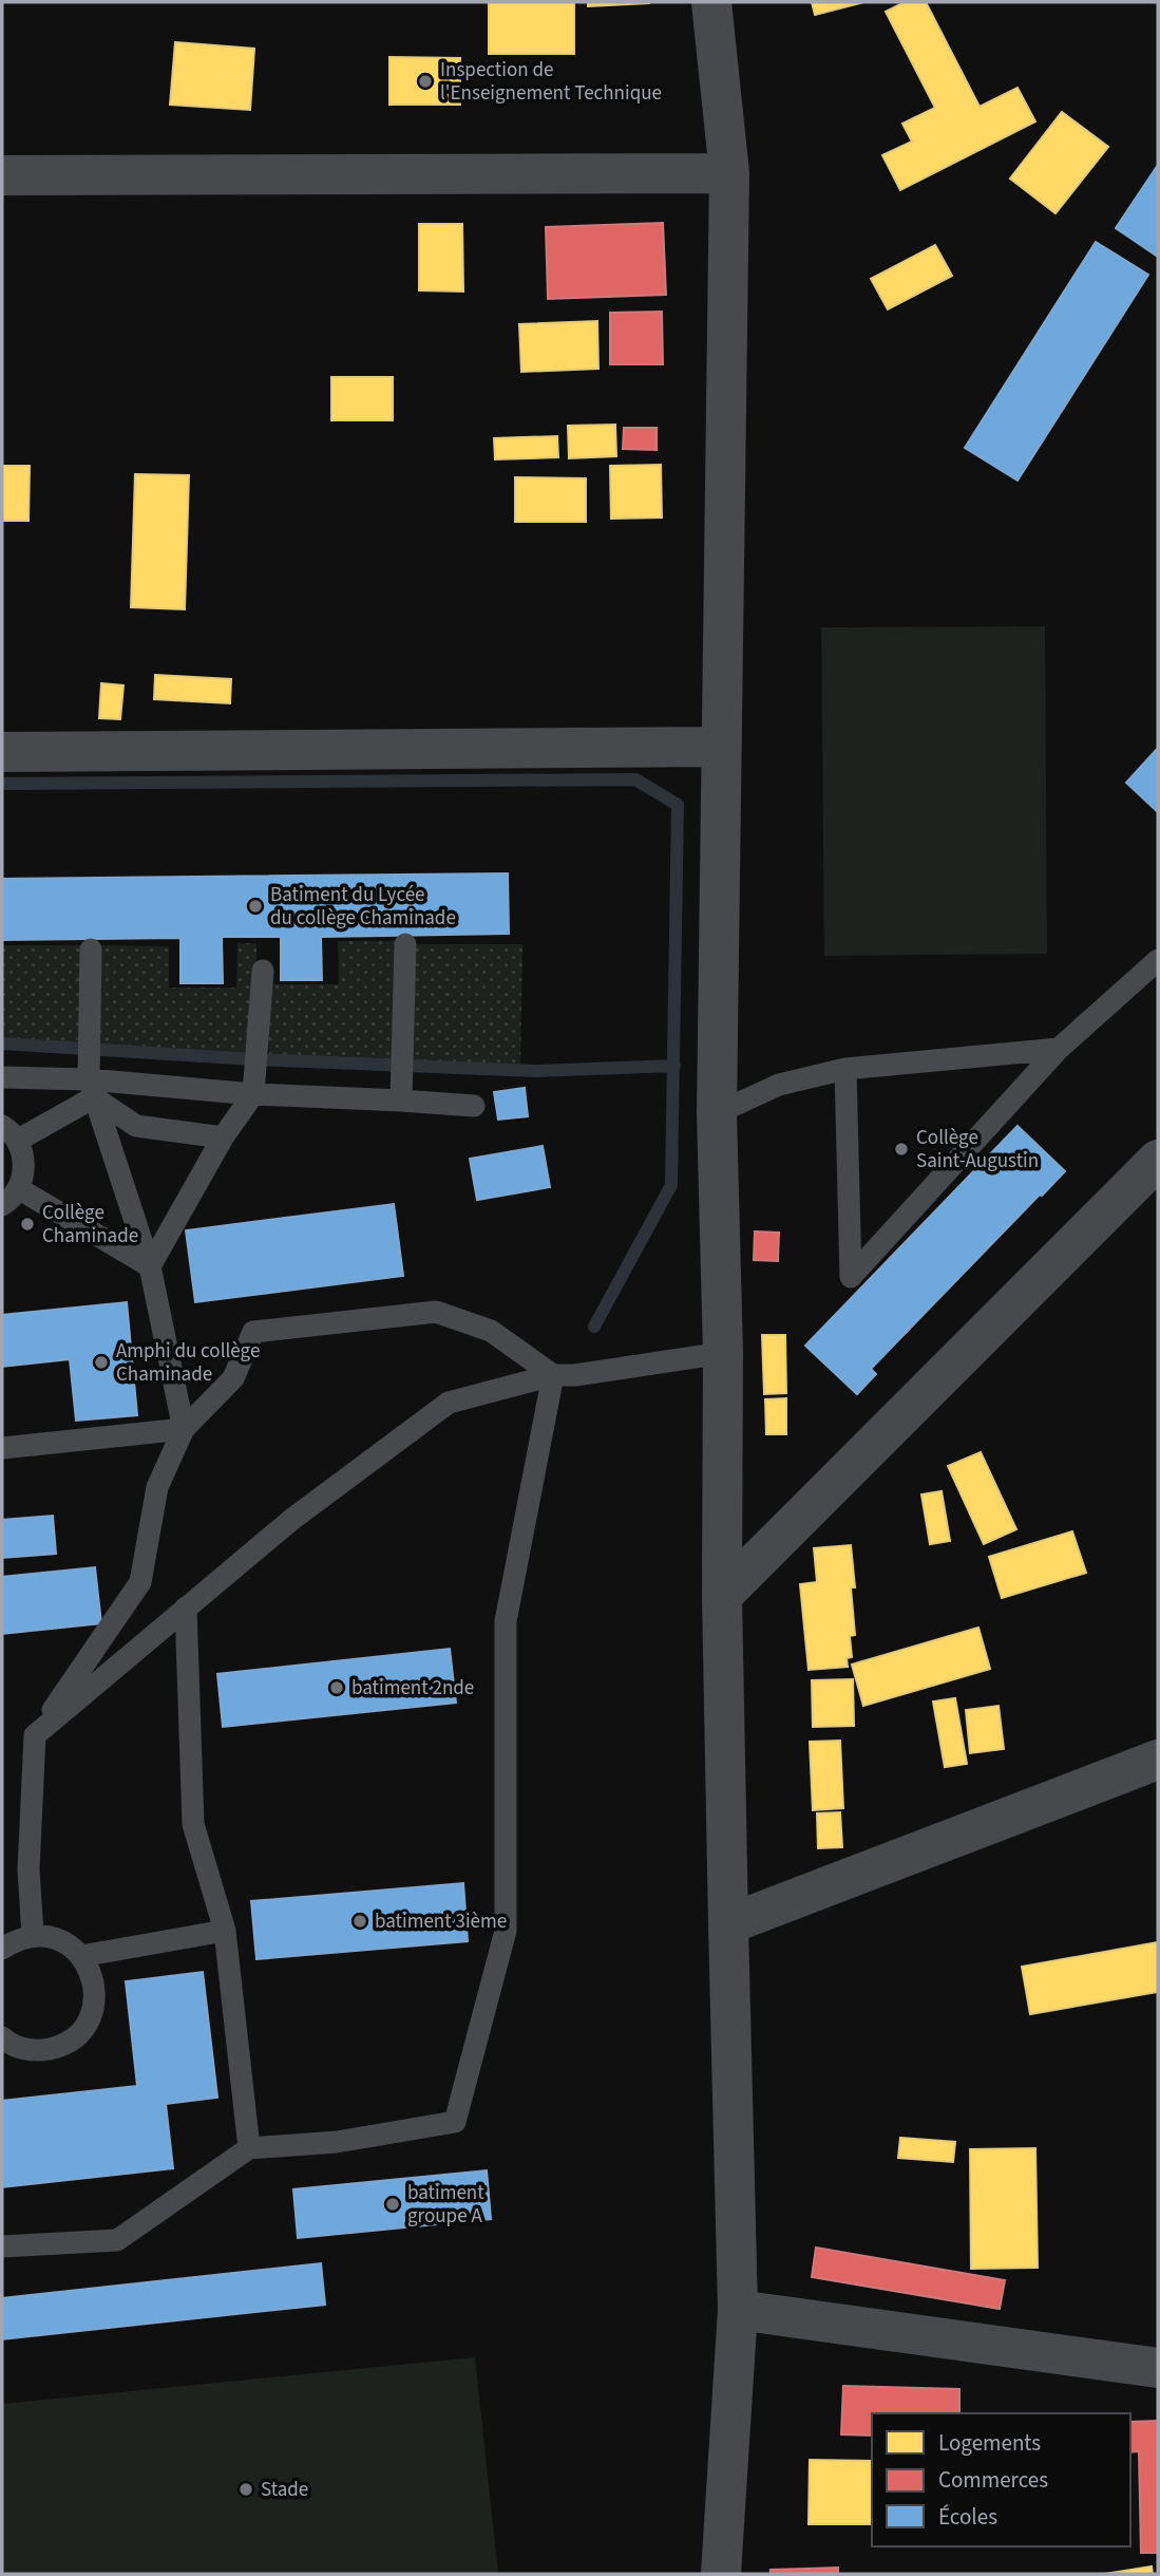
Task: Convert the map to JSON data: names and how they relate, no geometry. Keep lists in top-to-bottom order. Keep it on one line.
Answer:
{"places":["Inspection de l'Enseignement Technique","Batiment du Lycée du collège Chaminade","Collège Saint-Augustin","Collège Chaminade","Amphi du collège Chaminade","batiment 2nde","batiment 3ième","batiment groupe A","Stade"],"legend":["Logements","Commerces","Écoles"]}
